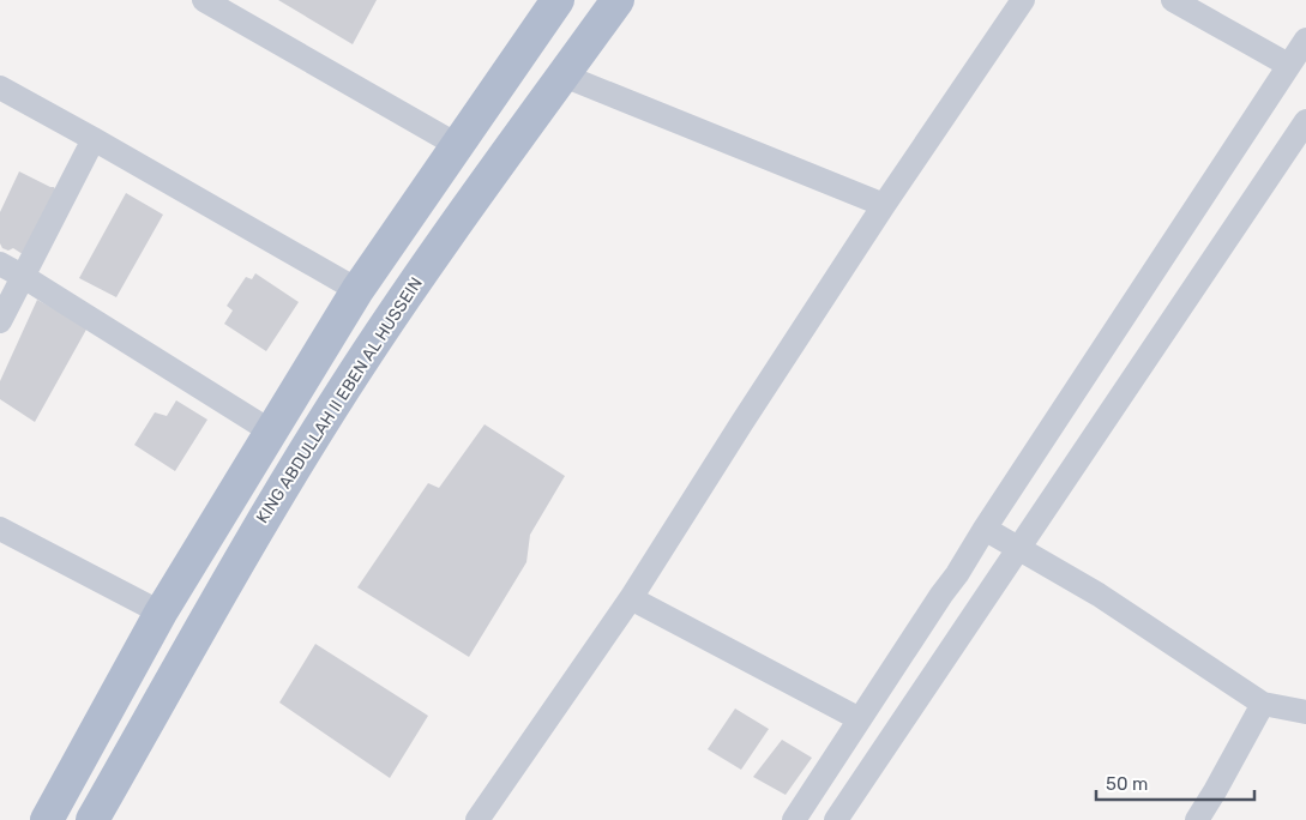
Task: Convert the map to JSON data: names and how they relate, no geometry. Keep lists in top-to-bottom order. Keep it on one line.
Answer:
{"streets":{"main road":["KING ABDULLAH II EBEN AL HUSSEIN"]},"scale_bar":"50 m"}
